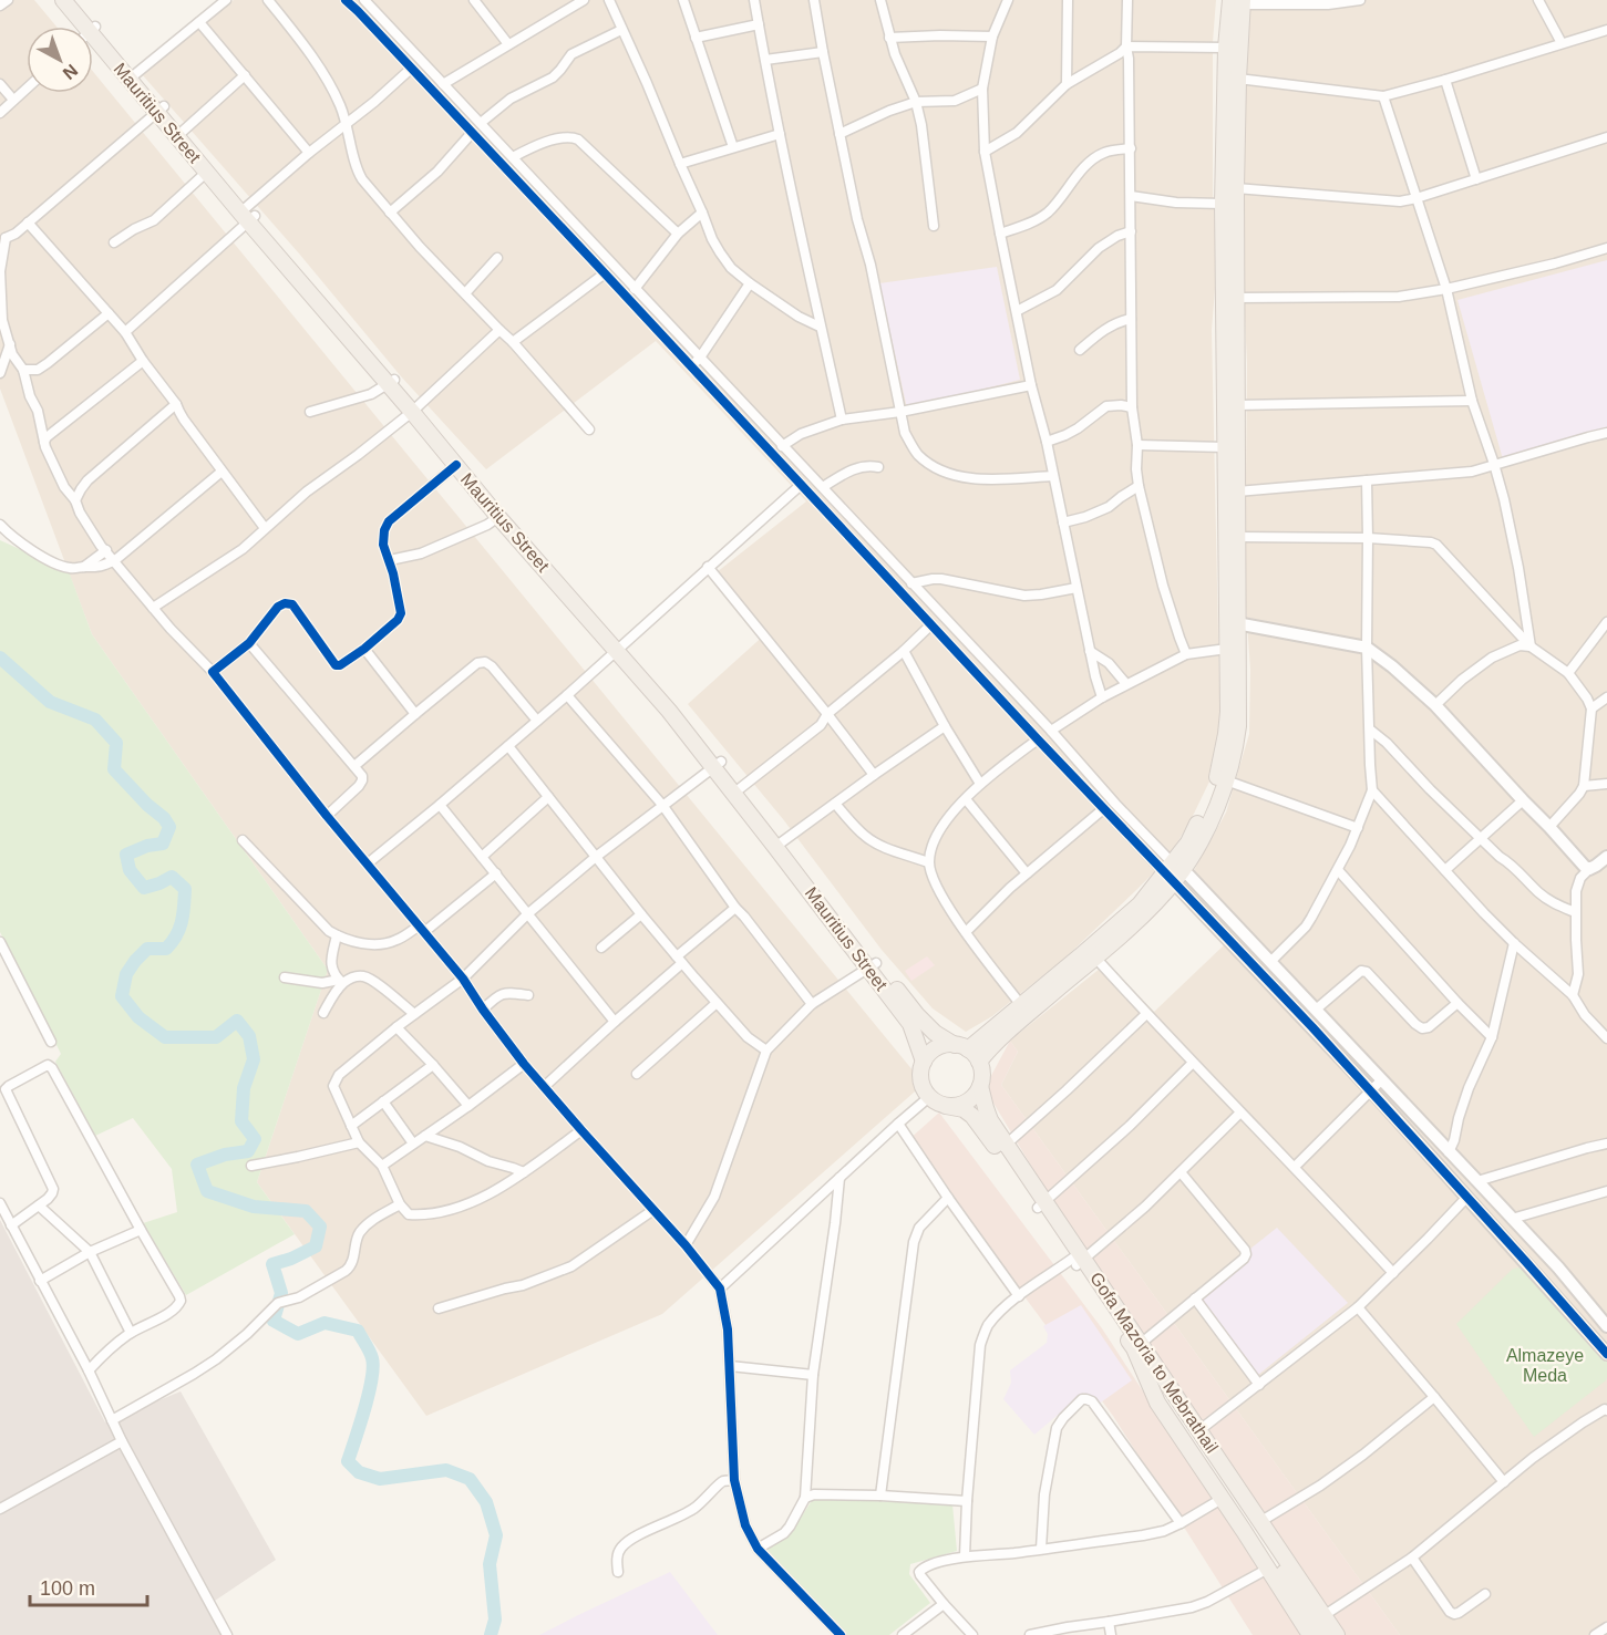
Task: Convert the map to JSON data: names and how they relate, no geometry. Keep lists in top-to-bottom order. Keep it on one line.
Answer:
{"streets":{"main road":["Mauritius Street","Gofa Mazoria to Mebrathail"]},"crossings":[["Mauritius Street","Gofa Mazoria to Mebrathail"]],"parks":["Almazeye Meda"],"scale_bar":"100 m","north":"bottom right"}
